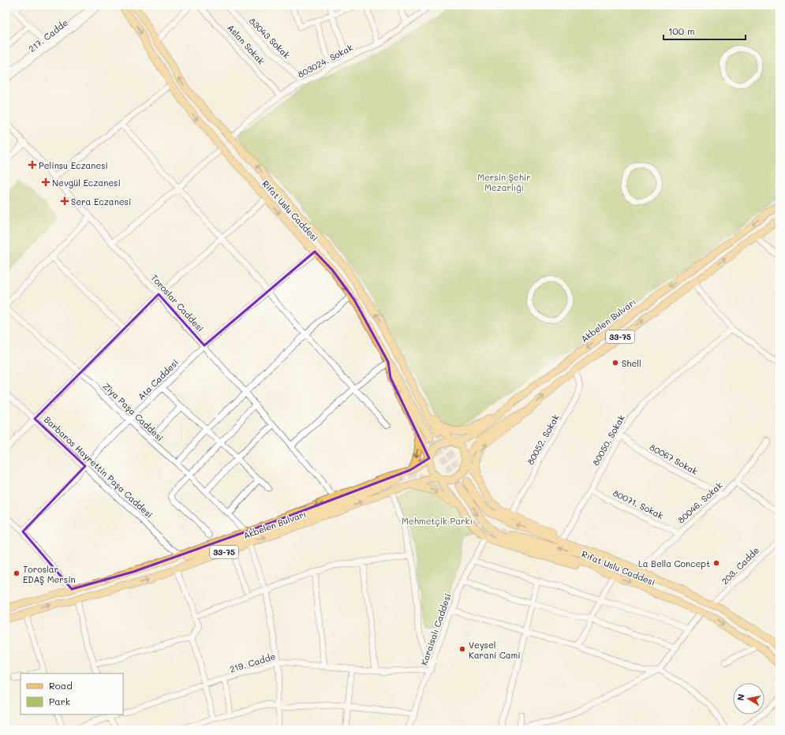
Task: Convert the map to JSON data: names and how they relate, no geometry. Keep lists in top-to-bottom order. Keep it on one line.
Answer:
{"streets":{"main road":["Rifat Uslu Caddesi","Akbelen Bulvarı","33-75","Rıfat Uslu Caddesi"],"street":["217. Cadde","83043 Sokak","Aslan Sokak","803024. Sokak","Toroslar Caddesi","Ata Caddesi","Ziya Paşa Caddesi","80052. Sokak","80050. Sokak","80067 Sokak","Barbaros Hayrettin Paşa Caddesi","80046. Sokak","80071. Sokak","203. Cadde","Karaisalı Caddesi","219. Cadde"]},"crossings":[["83043 Sokak","803024. Sokak"],["Aslan Sokak","803024. Sokak"],["803024. Sokak","Rifat Uslu Caddesi"],["Rifat Uslu Caddesi","Ata Caddesi"],["Toroslar Caddesi","Akbelen Bulvarı"],["Toroslar Caddesi","Ata Caddesi"],["Akbelen Bulvarı","33-75"],["Akbelen Bulvarı","Ziya Paşa Caddesi"],["Akbelen Bulvarı","Barbaros Hayrettin Paşa Caddesi"],["33-75","80052. Sokak"],["Ata Caddesi","Ziya Paşa Caddesi"],["Ata Caddesi","Barbaros Hayrettin Paşa Caddesi"],["80050. Sokak","80067 Sokak"],["80050. Sokak","80071. Sokak"],["80067 Sokak","80046. Sokak"],["80046. Sokak","80071. Sokak"],["80046. Sokak","Rıfat Uslu Caddesi"],["203. Cadde","Rıfat Uslu Caddesi"],["Karaisalı Caddesi","219. Cadde"]],"parks":["Mersin Şehir Mezarlığı","Mehmetçik Parkı"],"places":{"health":["Pelinsu Eczanesi","Nevgül Eczanesi","Sera Eczanesi"],"other":["Shell","La Bella Concept","Toroslar EDAŞ Mersin","Veysel Karani Cami"]},"legend":["Road","Park"],"scale_bar":"100 m","north":"left"}
